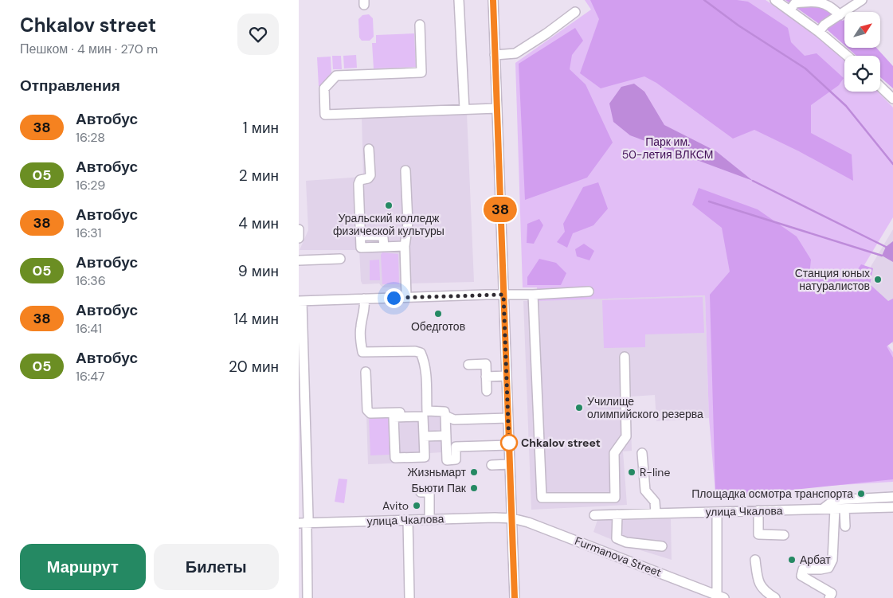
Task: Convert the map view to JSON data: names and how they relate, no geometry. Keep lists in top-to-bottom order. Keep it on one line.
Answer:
{"streets":{"street":["улица Чкалова","Furmanova Street"]},"crossings":[["улица Чкалова","Furmanova Street"]],"parks":["Парк им. 50-летия ВЛКСМ"],"places":["Уральский колледж физической культуры","Станция юных натуралистов","Обедготов","Училище олимпийского резерва","Chkalov street","Жизньмарт","R-line","Бьюти Пак","Площадка осмотра транспорта","Avito","Арбат"],"lines":["bus line 38"],"north":"top right","page":{"heading":[["Chkalov street","Пешком · 4 мин · 270 m"],"Отправления"],"on_map":"38","list":[{"mark":"38","name":"Автобус","note":"16:28","value":"1 мин"},{"mark":"05","name":"Автобус","note":"16:29","value":"2 мин"},{"mark":"38","name":"Автобус","note":"16:31","value":"4 мин"},{"mark":"05","name":"Автобус","note":"16:36","value":"9 мин"},{"mark":"38","name":"Автобус","note":"16:41","value":"14 мин"},{"mark":"05","name":"Автобус","note":"16:47","value":"20 мин"}],"buttons":["Маршрут","Билеты"]}}
